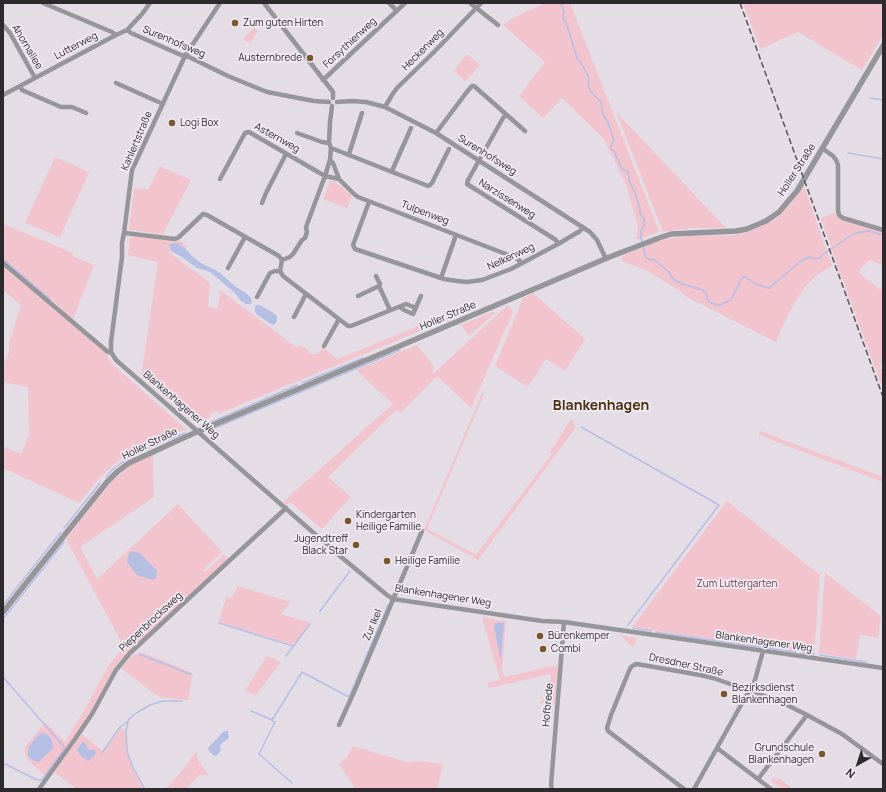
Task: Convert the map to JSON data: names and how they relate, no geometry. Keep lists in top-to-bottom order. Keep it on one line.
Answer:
{"streets":{"street":["Surenhofsweg","Forsythienweg","Lutterweg","Ahornallee","Heckenweg","Asternweg","Kahlertstraße","Holler Straße","Narzissenweg","Tulpenweg","Nelkenweg","Blankenhagener Weg","Piepenbrocksweg","Zur Ikel","Dresdner Straße","Hofbrede"]},"crossings":[["Surenhofsweg","Lutterweg"],["Surenhofsweg","Heckenweg"],["Surenhofsweg","Kahlertstraße"],["Surenhofsweg","Holler Straße"],["Surenhofsweg","Narzissenweg"],["Surenhofsweg","Nelkenweg"],["Lutterweg","Ahornallee"],["Kahlertstraße","Blankenhagener Weg"],["Holler Straße","Blankenhagener Weg"],["Narzissenweg","Nelkenweg"],["Tulpenweg","Nelkenweg"],["Blankenhagener Weg","Piepenbrocksweg"],["Blankenhagener Weg","Zur Ikel"],["Blankenhagener Weg","Hofbrede"]],"districts":["Blankenhagen"],"parks":["Zum Luttergarten"],"places":["Zum guten Hirten","Austernbrede","Logi Box","Kindergarten Heilige Familie","Jugendtreff Black Star","Heilige Familie","Bürenkemper","Combi","Bezirksdienst Blankenhagen","Grundschule Blankenhagen"],"north":"bottom left"}
